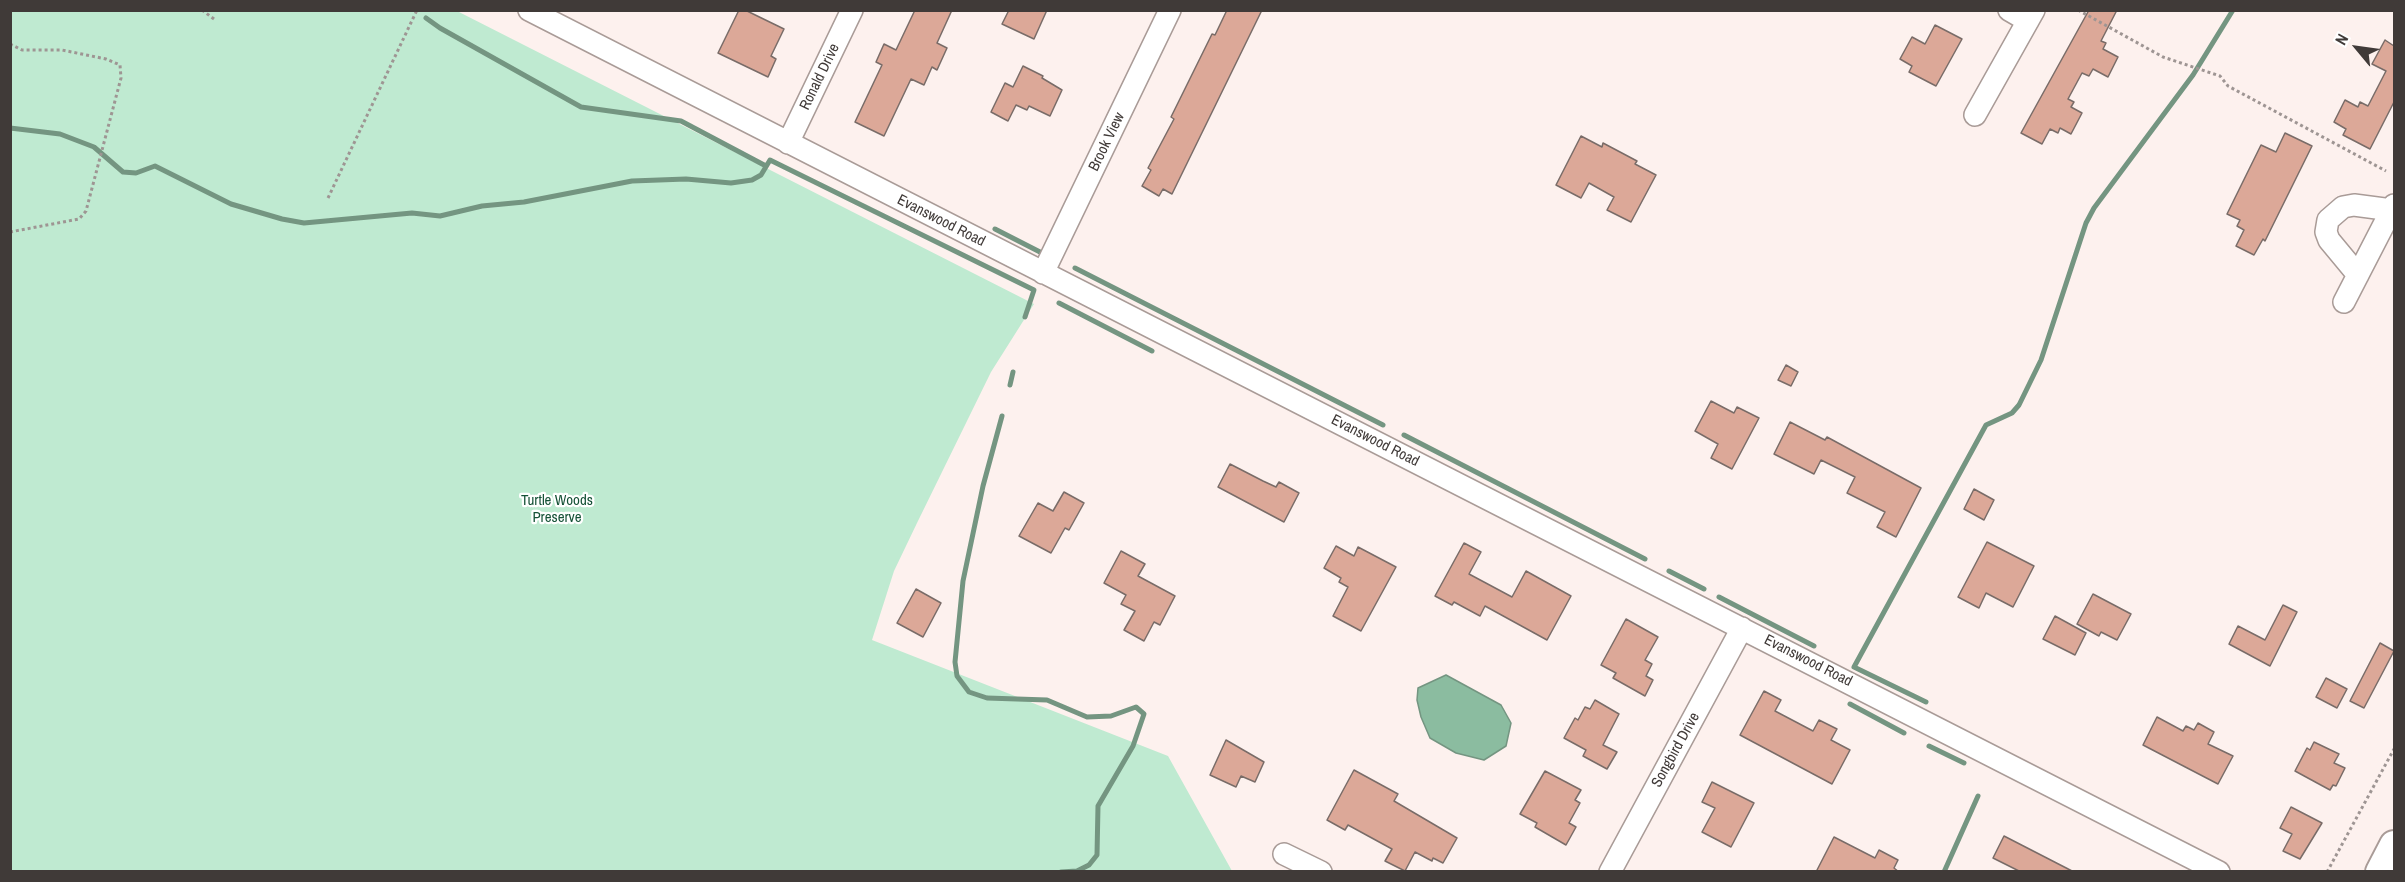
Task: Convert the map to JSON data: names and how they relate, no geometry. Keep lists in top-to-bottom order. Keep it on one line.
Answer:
{"streets":{"street":["Ronald Drive","Brook View","Evanswood Road","Songbird Drive"]},"crossings":[["Ronald Drive","Evanswood Road"],["Brook View","Evanswood Road"],["Evanswood Road","Songbird Drive"]],"parks":["Turtle Woods Preserve"],"north":"top left"}
